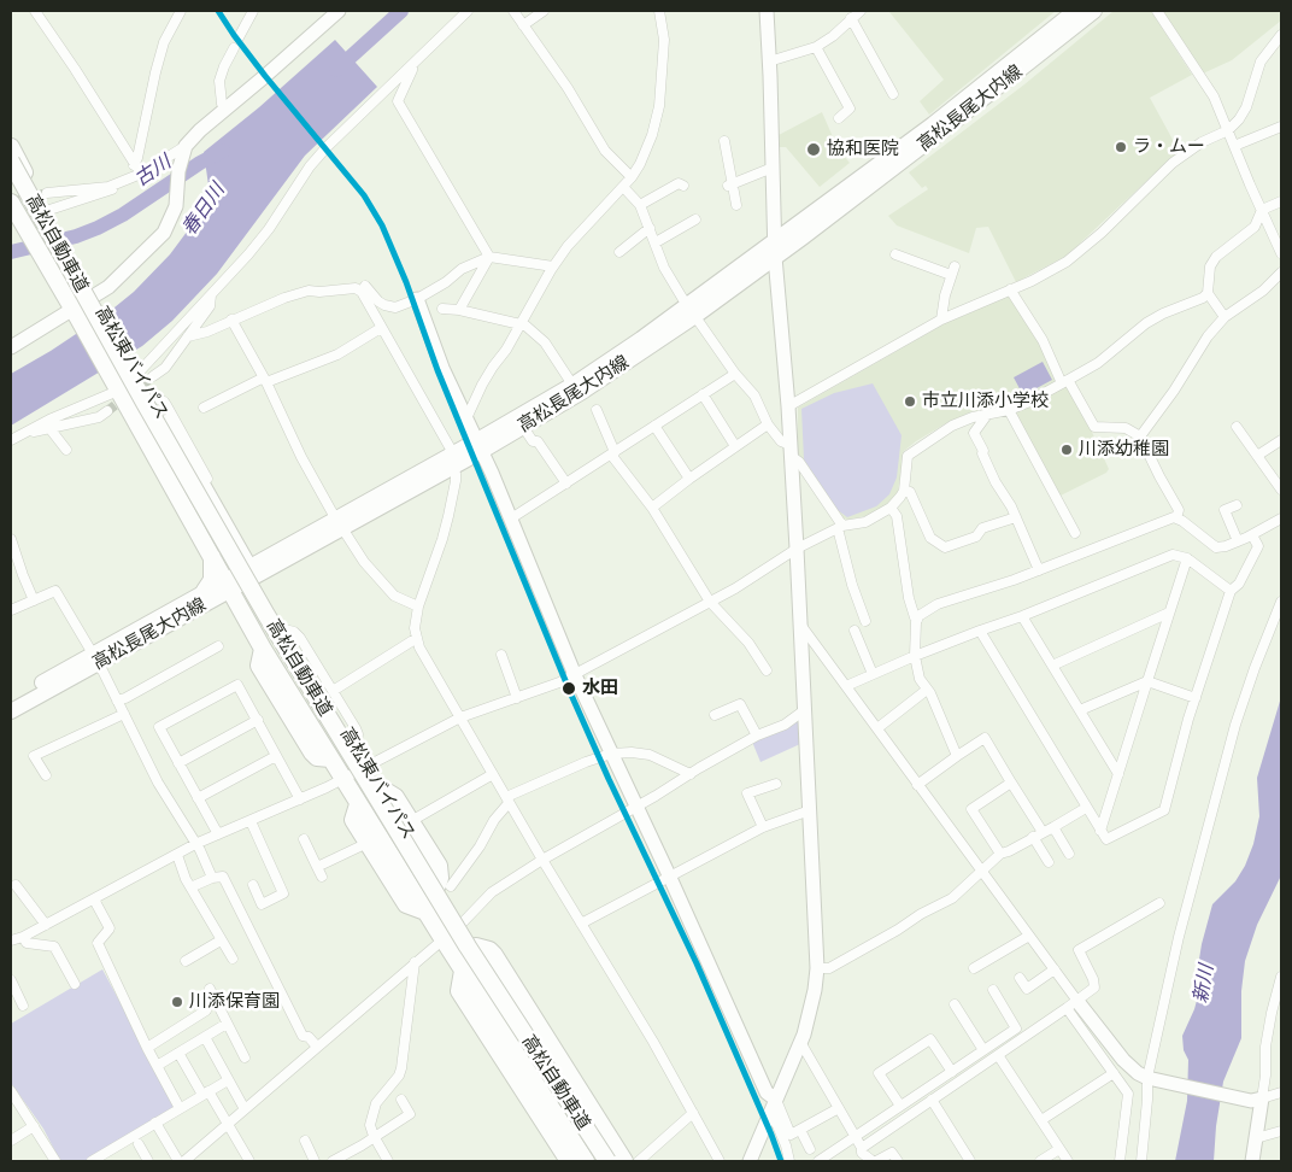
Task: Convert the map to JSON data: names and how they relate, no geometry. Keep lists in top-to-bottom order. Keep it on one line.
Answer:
{"streets":{"highway":["高松自動車道","高松東バイパス"],"main road":["高松長尾大内線"]},"crossings":[["高松長尾大内線","高松東バイパス"]],"water":["古川","春日川","新川"],"places":["ラ・ムー","協和医院","市立川添小学校","川添幼稚園","水田","川添保育園"]}
